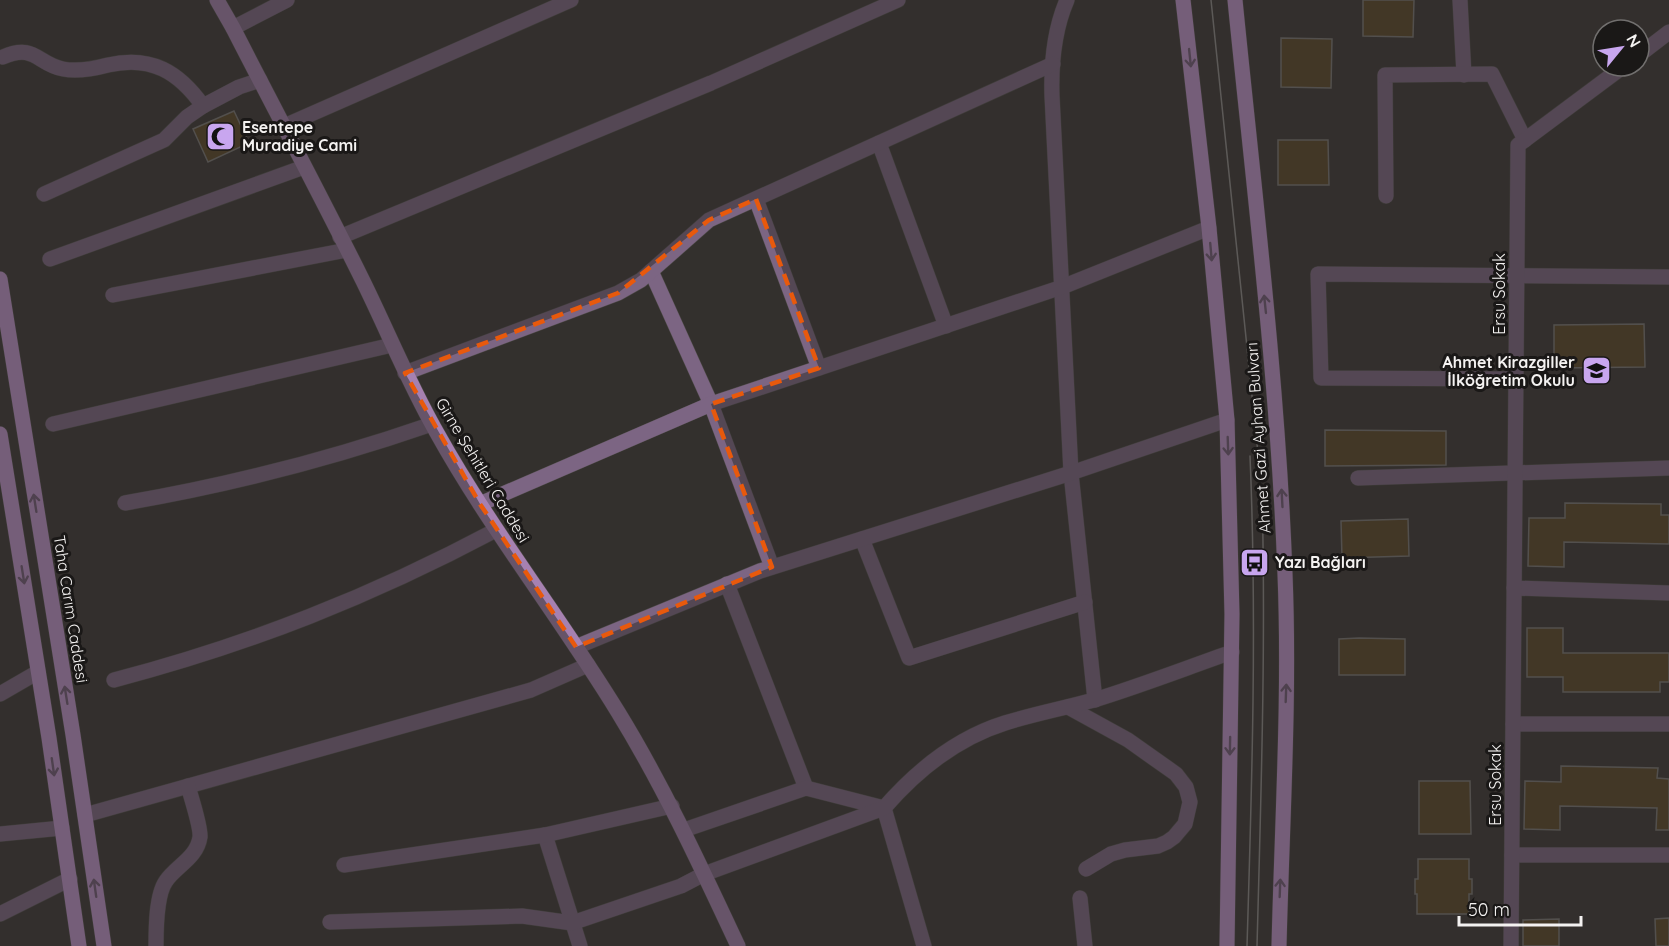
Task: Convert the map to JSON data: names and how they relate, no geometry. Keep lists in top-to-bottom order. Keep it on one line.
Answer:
{"streets":{"main road":["Ahmet Gazi Ayhan Bulvarı","Taha Carım Caddesi"],"street":["Ersu Sokak","Girne Şehitleri Caddesi"]},"places":{"mosque":["Esentepe Muradiye Cami"],"school or university":["Ahmet Kirazgiller İlköğretim Okulu"],"bus stop":["Yazı Bağları"]},"scale_bar":"50 m","north":"top right"}
